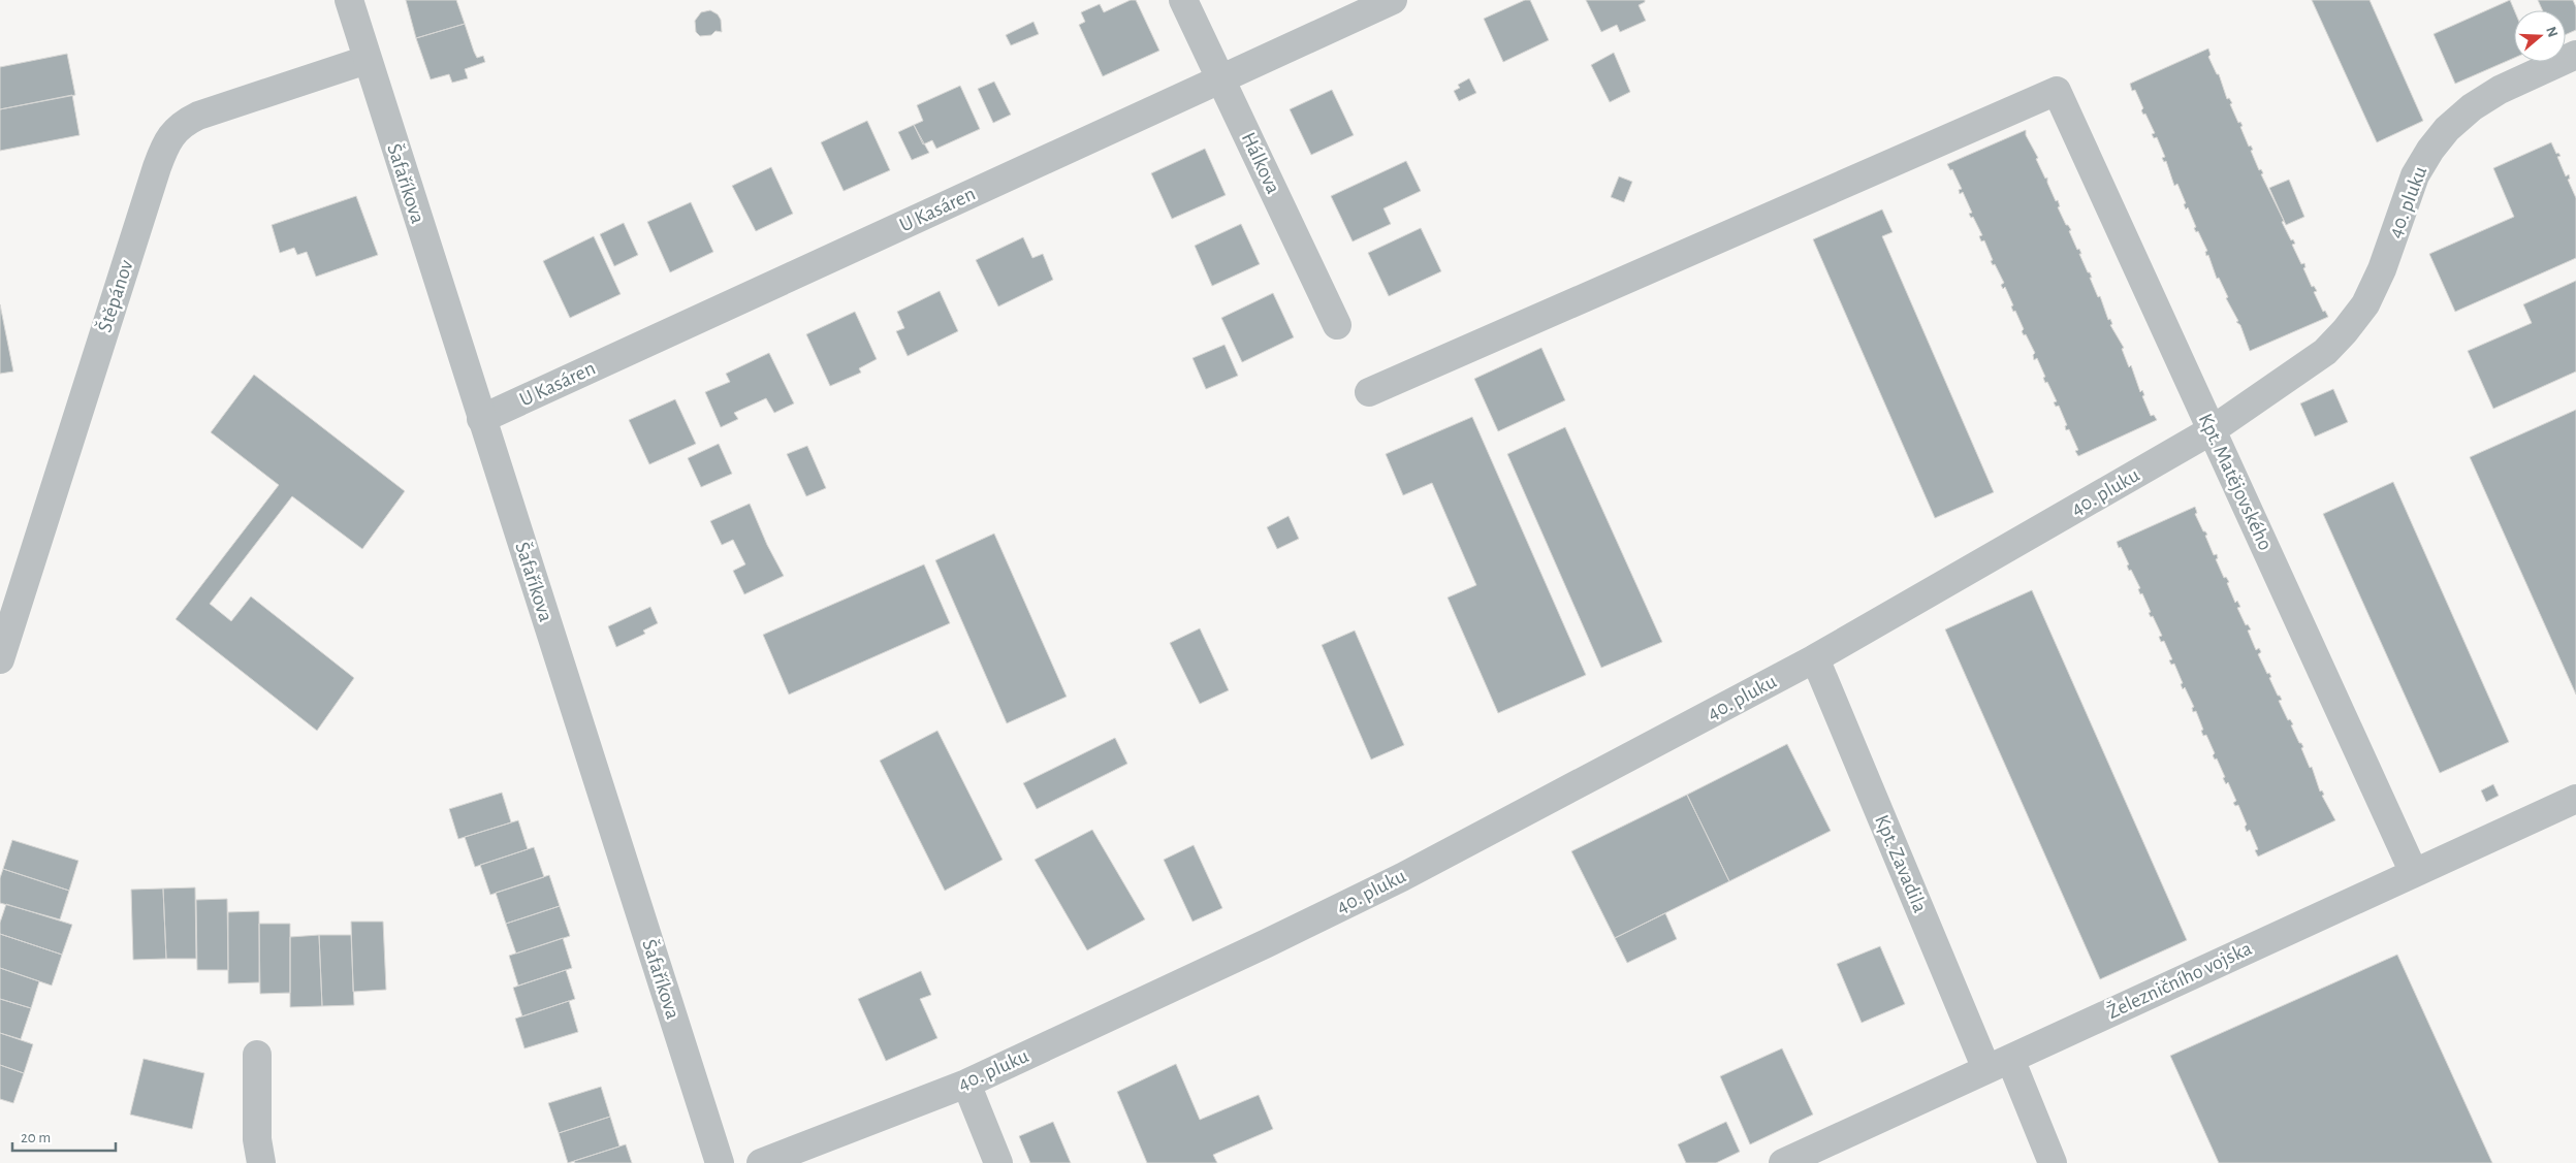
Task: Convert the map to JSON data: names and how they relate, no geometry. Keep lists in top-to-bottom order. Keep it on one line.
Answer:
{"streets":{"street":["Hálkova","Šafaříkova","40. pluku","U Kasáren","Štěpánov","Kpt. Matějovského","Kpt. Zavadila","Železničního vojska"]},"crossings":[["Hálkova","U Kasáren"],["Šafaříkova","U Kasáren"],["Šafaříkova","Štěpánov"],["40. pluku","Kpt. Matějovského"],["40. pluku","Kpt. Zavadila"],["Kpt. Matějovského","Železničního vojska"],["Kpt. Zavadila","Železničního vojska"]],"scale_bar":"20 m","north":"right"}
